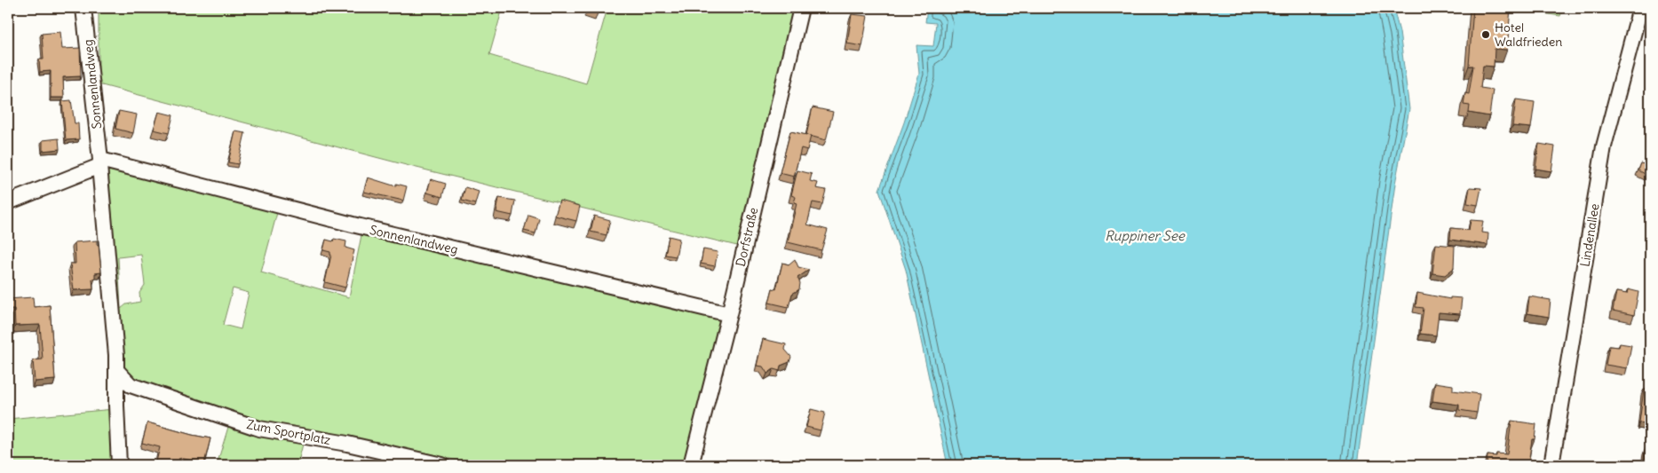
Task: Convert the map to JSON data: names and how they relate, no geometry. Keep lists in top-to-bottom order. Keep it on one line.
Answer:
{"streets":{"street":["Sonnenlandweg","Lindenallee","Dorfstraße","Zum Sportplatz"]},"crossings":[["Sonnenlandweg","Dorfstraße"],["Sonnenlandweg","Zum Sportplatz"]],"water":["Ruppiner See"],"places":["Hotel Waldfrieden"]}
